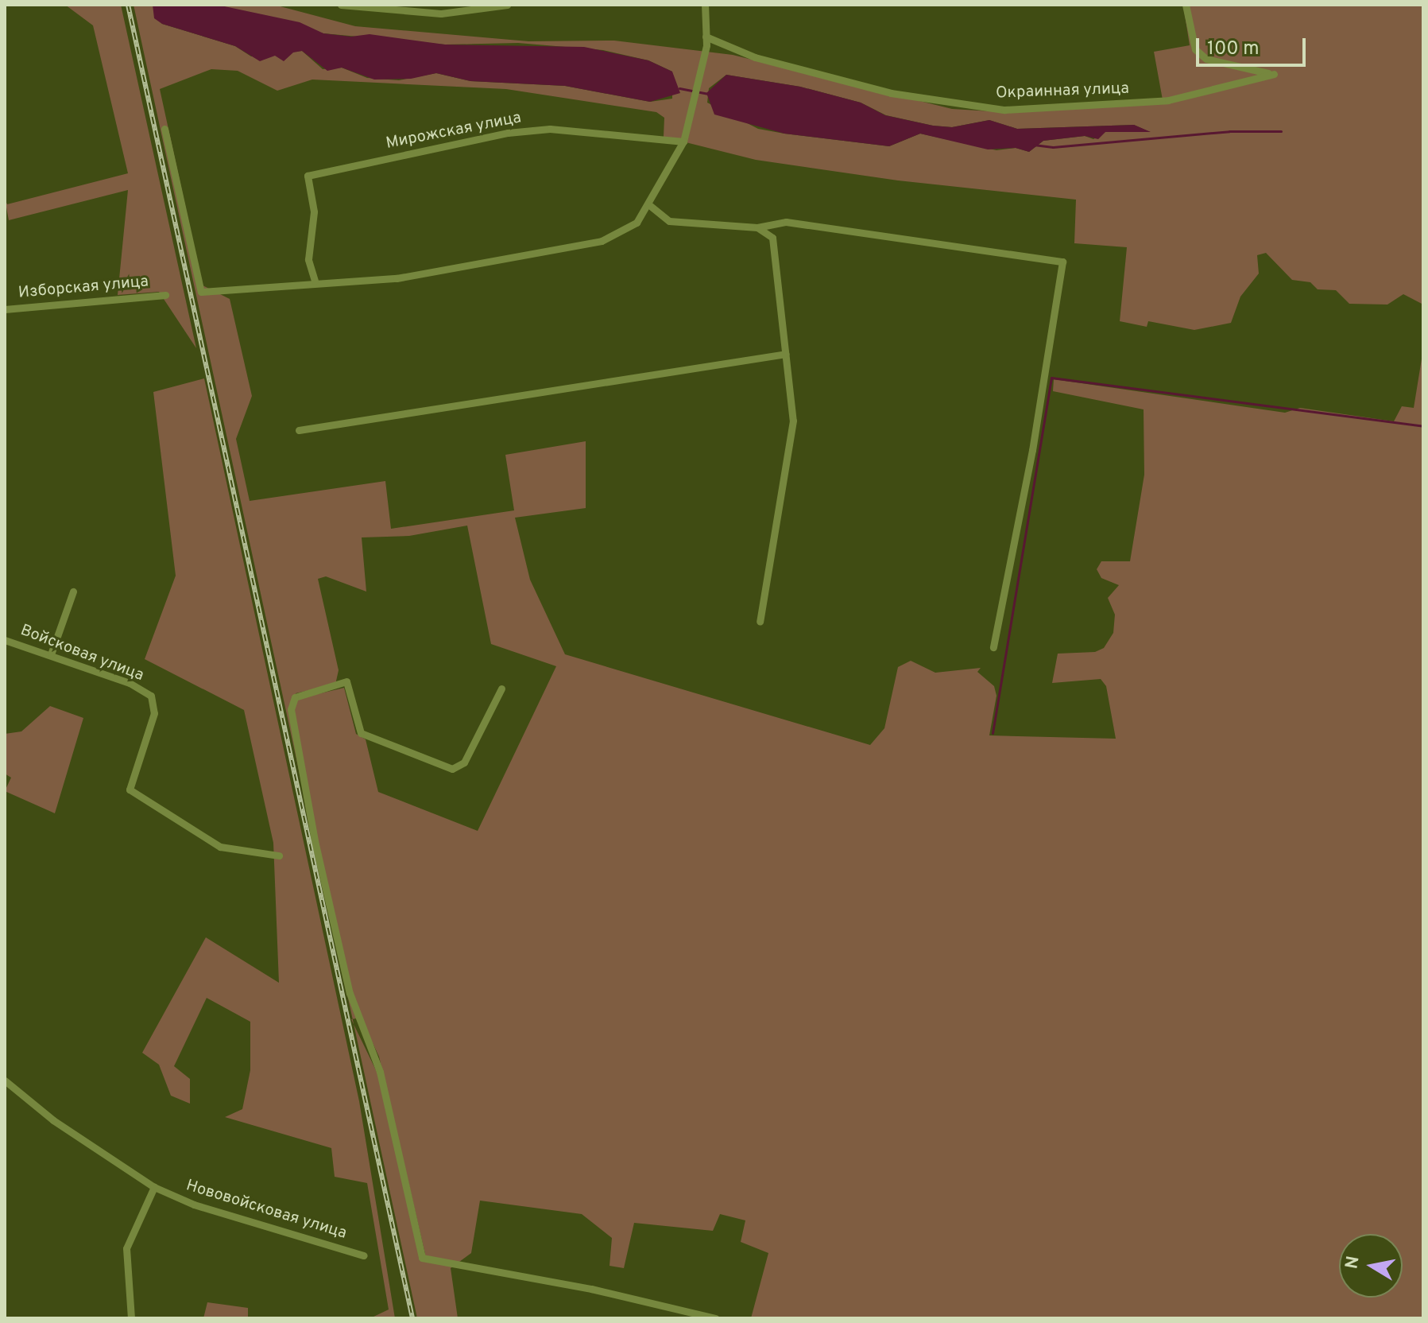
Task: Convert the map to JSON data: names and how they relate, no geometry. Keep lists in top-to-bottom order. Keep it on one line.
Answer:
{"streets":{"street":["Окраинная улица","Мирожская улица","Изборская улица","Войсковая улица","Нововойсковая улица"]},"scale_bar":"100 m","north":"left"}
